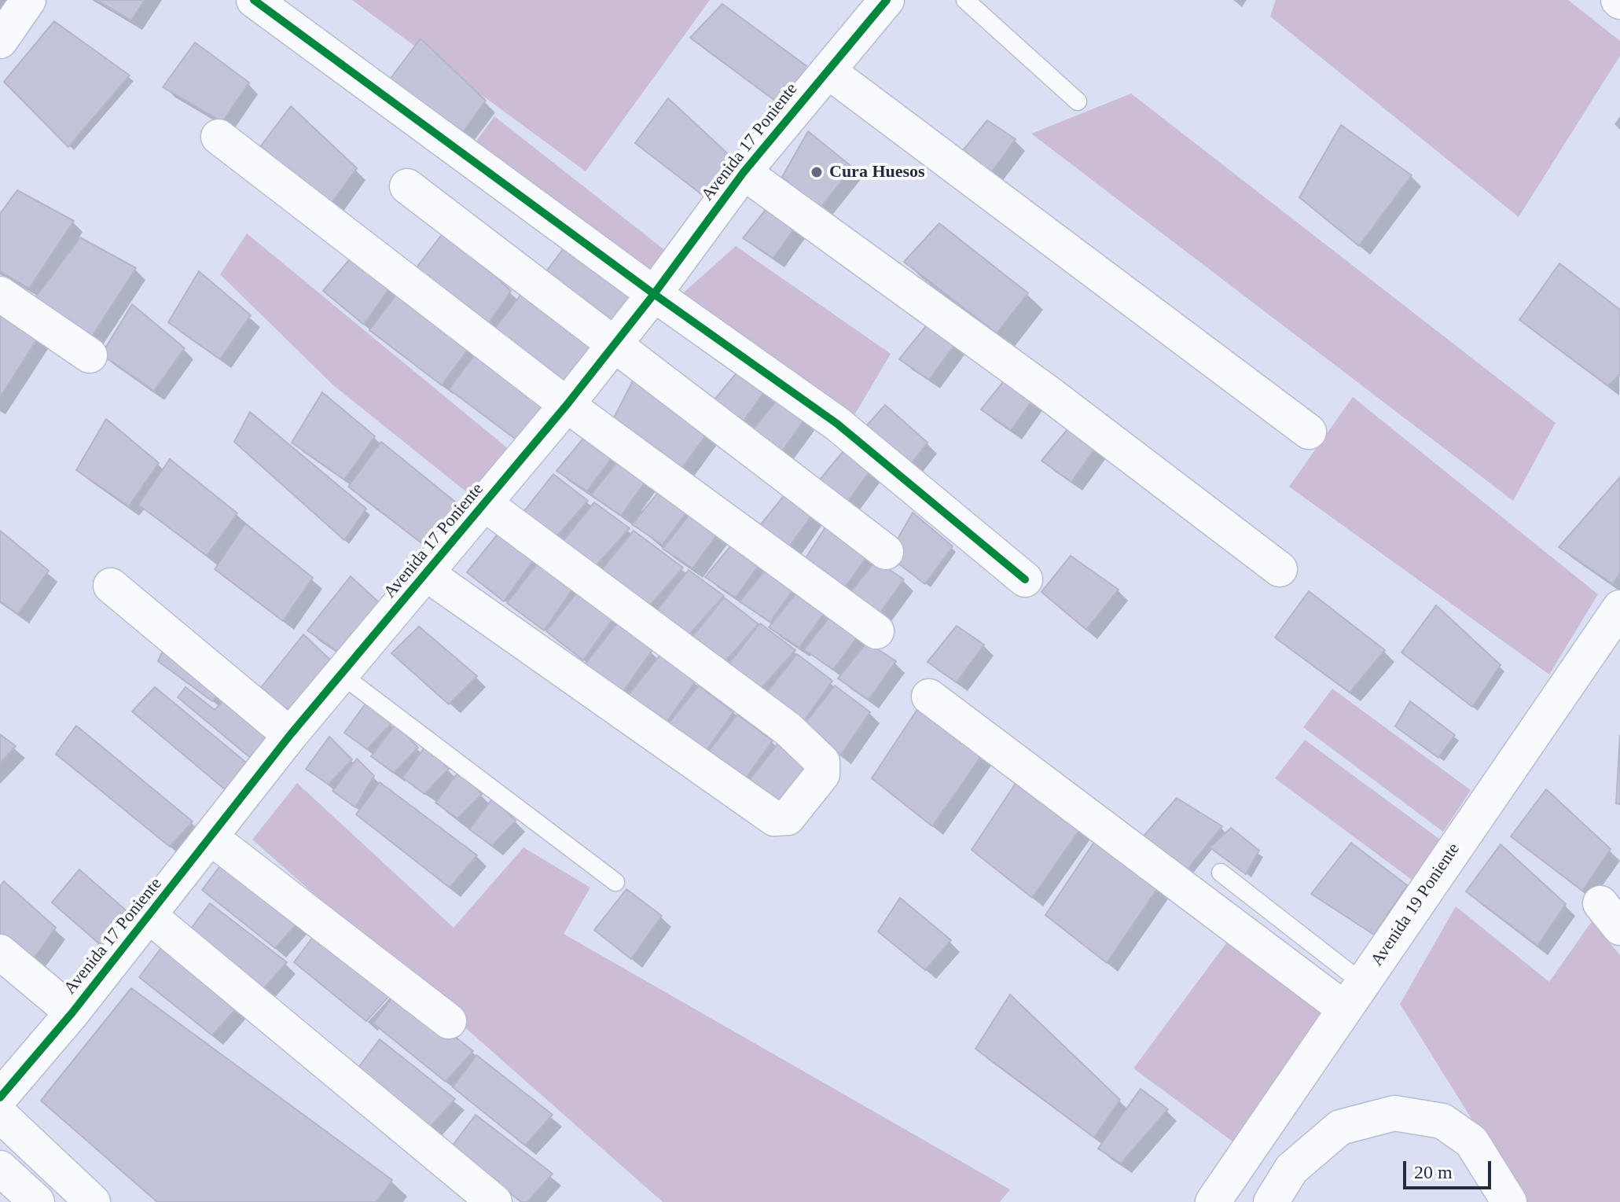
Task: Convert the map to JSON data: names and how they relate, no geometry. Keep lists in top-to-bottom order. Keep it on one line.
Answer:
{"streets":{"street":["Avenida 17 Poniente","Avenida 19 Poniente"]},"places":["Cura Huesos"],"scale_bar":"20 m"}
